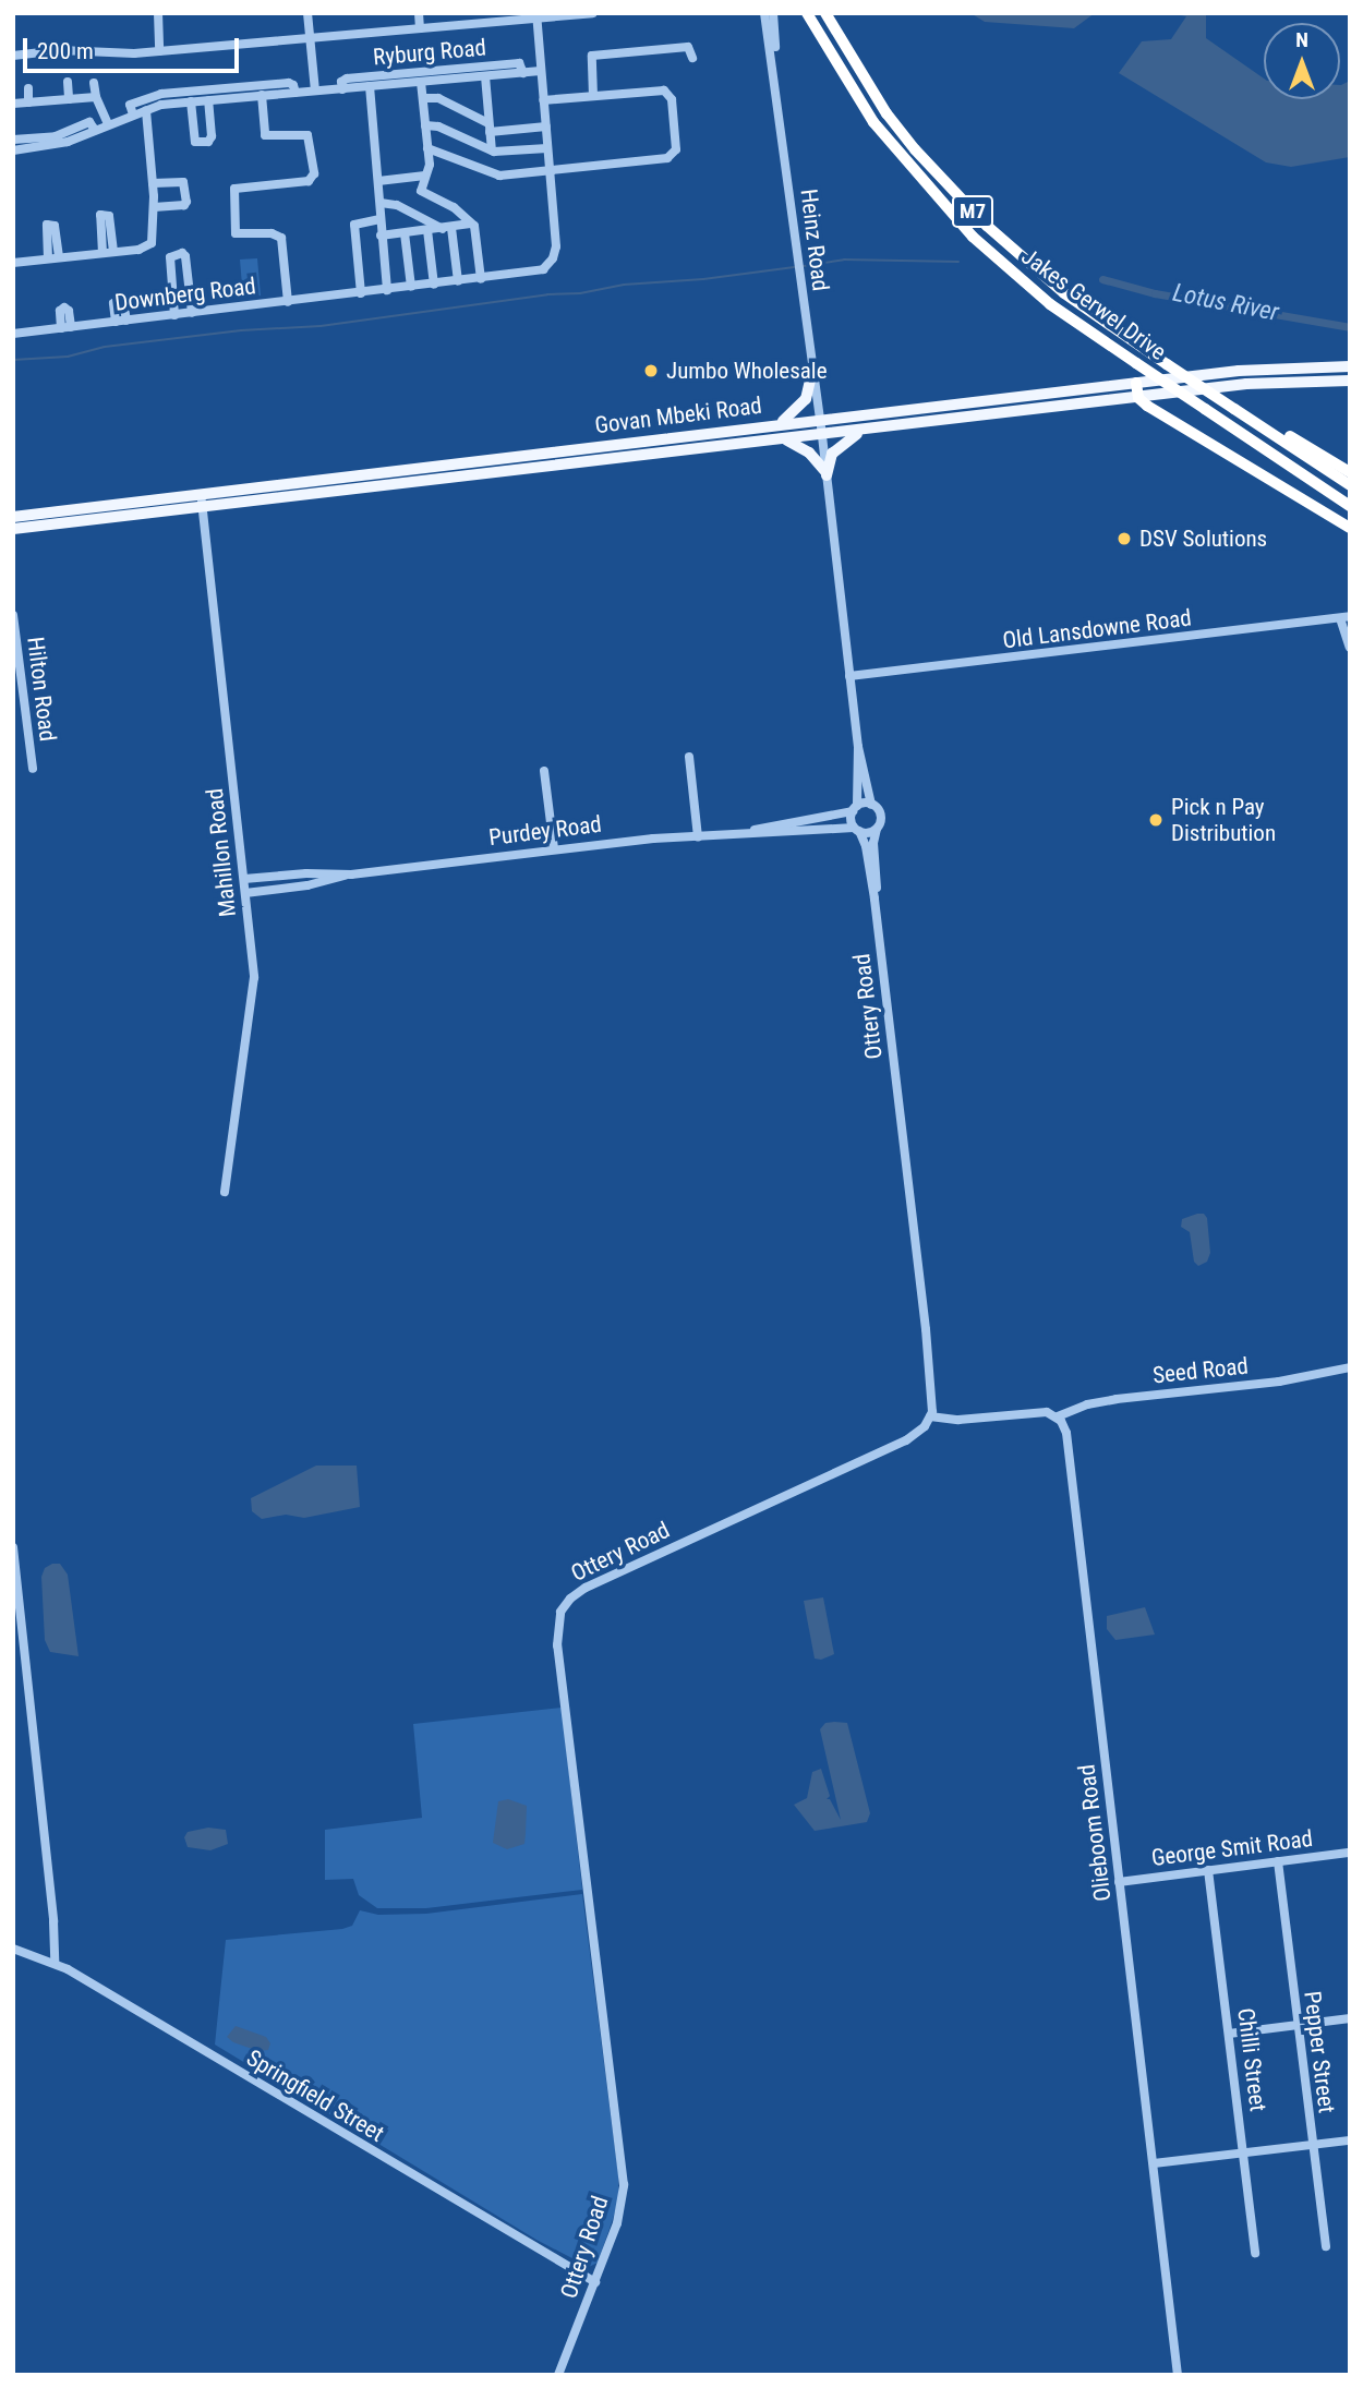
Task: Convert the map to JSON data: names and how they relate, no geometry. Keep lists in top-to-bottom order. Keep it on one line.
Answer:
{"streets":{"highway":["M7","Jakes Gerwel Drive"],"main road":["Govan Mbeki Road"],"street":["Ryburg Road","Heinz Road","Downberg Road","Old Lansdowne Road","Hilton Road","Purdey Road","Mahillon Road","Ottery Road","Seed Road","Olieboom Road","George Smit Road","Pepper Street","Chilli Street","Springfield Street"]},"crossings":[["Heinz Road","Govan Mbeki Road"],["Govan Mbeki Road","Mahillon Road"],["Purdey Road","Mahillon Road"],["Purdey Road","Ottery Road"],["Ottery Road","Springfield Street"],["Seed Road","Olieboom Road"],["Olieboom Road","George Smit Road"],["George Smit Road","Pepper Street"],["George Smit Road","Chilli Street"]],"water":["Lotus River"],"places":["Jumbo Wholesale","DSV Solutions","Pick n Pay Distribution"],"scale_bar":"200 m","north":"top"}
